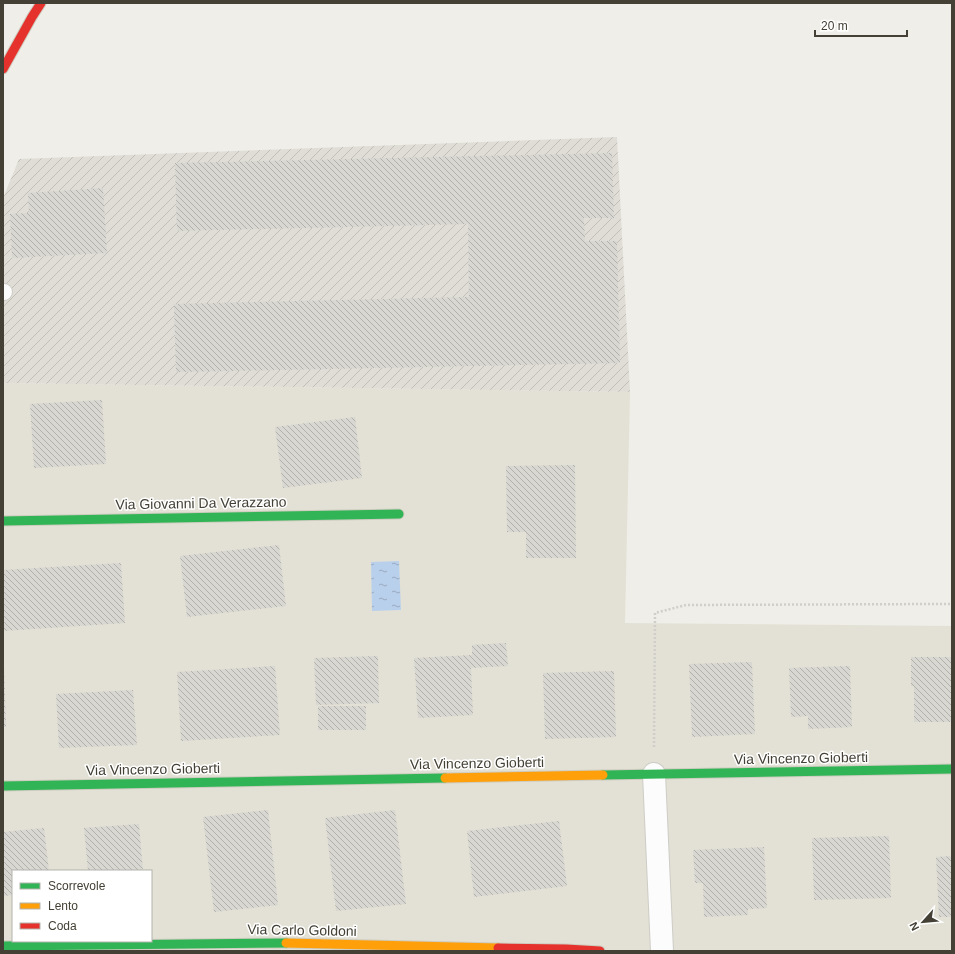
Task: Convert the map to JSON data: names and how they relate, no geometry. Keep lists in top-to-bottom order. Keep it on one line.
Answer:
{"streets":{"street":["Via Giovanni Da Verazzano","Via Vincenzo Gioberti","Via Carlo Goldoni"]},"legend":["Scorrevole","Lento","Coda"],"scale_bar":"20 m","north":"bottom left"}
